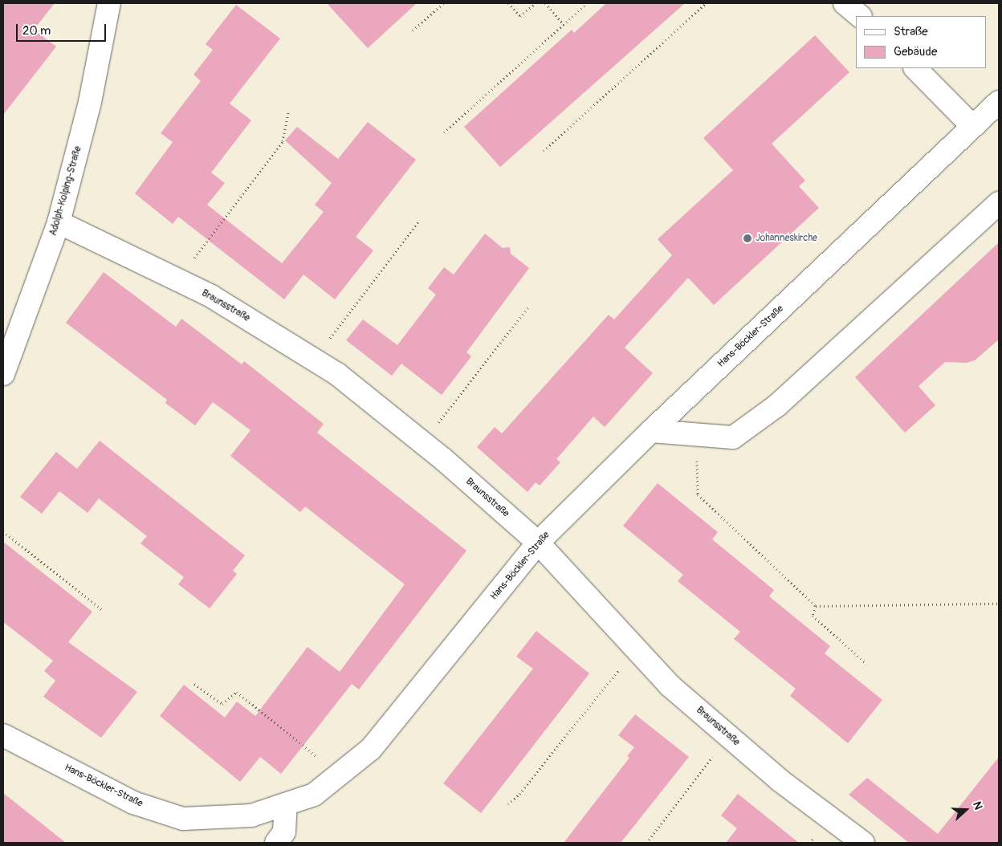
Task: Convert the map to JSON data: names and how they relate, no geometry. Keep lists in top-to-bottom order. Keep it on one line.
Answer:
{"streets":{"street":["Adolph-Kolping-Straße","Braunsstraße","Hans-Böckler-Straße"]},"crossings":[["Adolph-Kolping-Straße","Braunsstraße"],["Braunsstraße","Hans-Böckler-Straße"]],"places":["Johanneskirche"],"legend":["Straße","Gebäude"],"scale_bar":"20 m","north":"right"}
